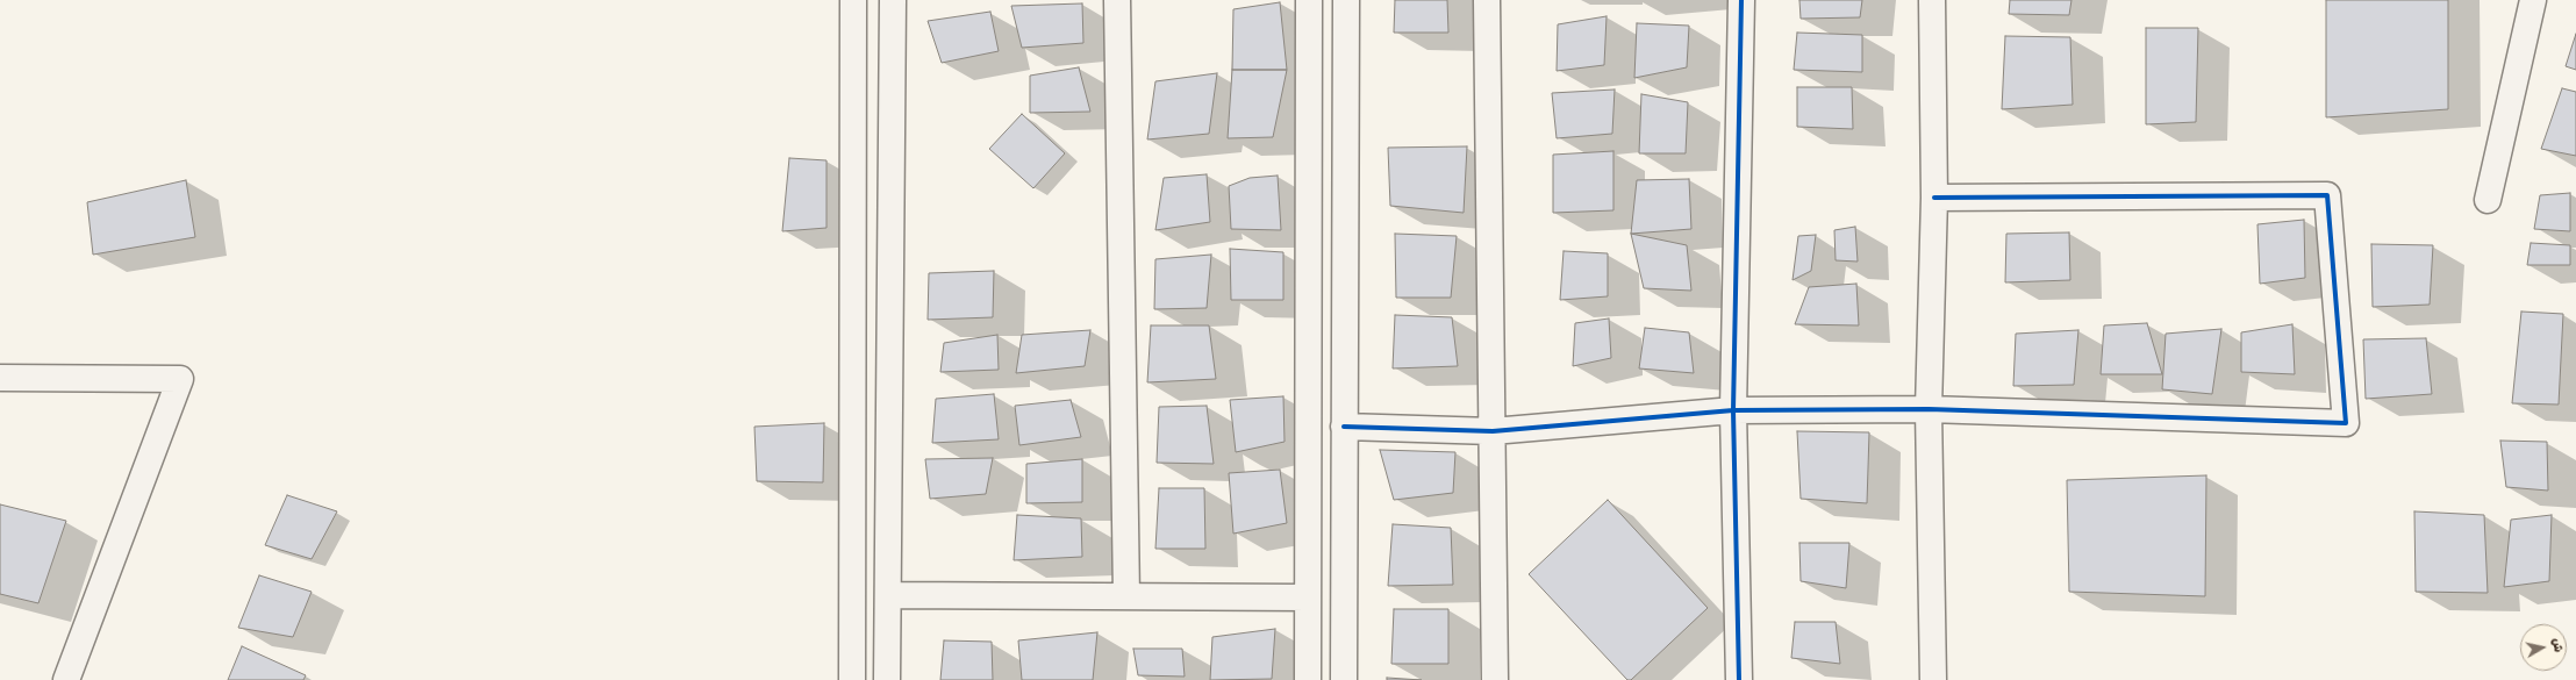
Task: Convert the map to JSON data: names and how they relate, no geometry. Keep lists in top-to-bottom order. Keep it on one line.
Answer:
{"north":"right"}
